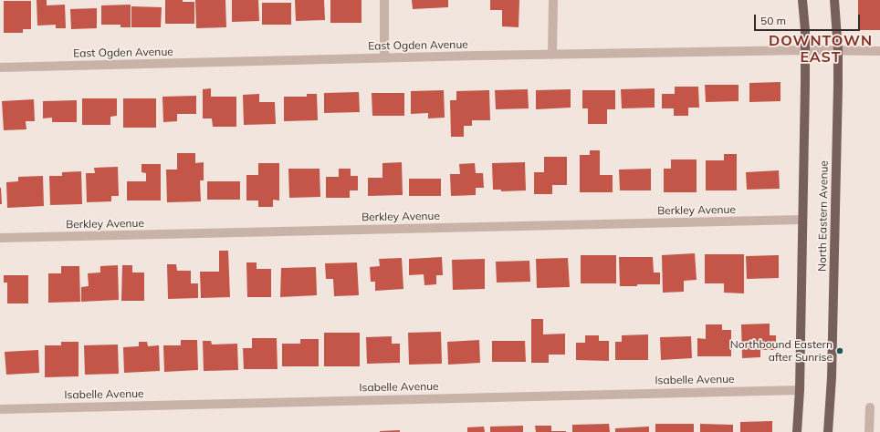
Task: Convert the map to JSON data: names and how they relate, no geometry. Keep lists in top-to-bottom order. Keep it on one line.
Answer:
{"streets":{"main road":["North Eastern Avenue"],"street":["East Ogden Avenue","Berkley Avenue","Isabelle Avenue"]},"crossings":[["East Ogden Avenue","North Eastern Avenue"],["Berkley Avenue","North Eastern Avenue"],["North Eastern Avenue","Isabelle Avenue"]],"districts":["DOWNTOWN EAST"],"places":["Northbound Eastern after Sunrise"],"scale_bar":"50 m"}
